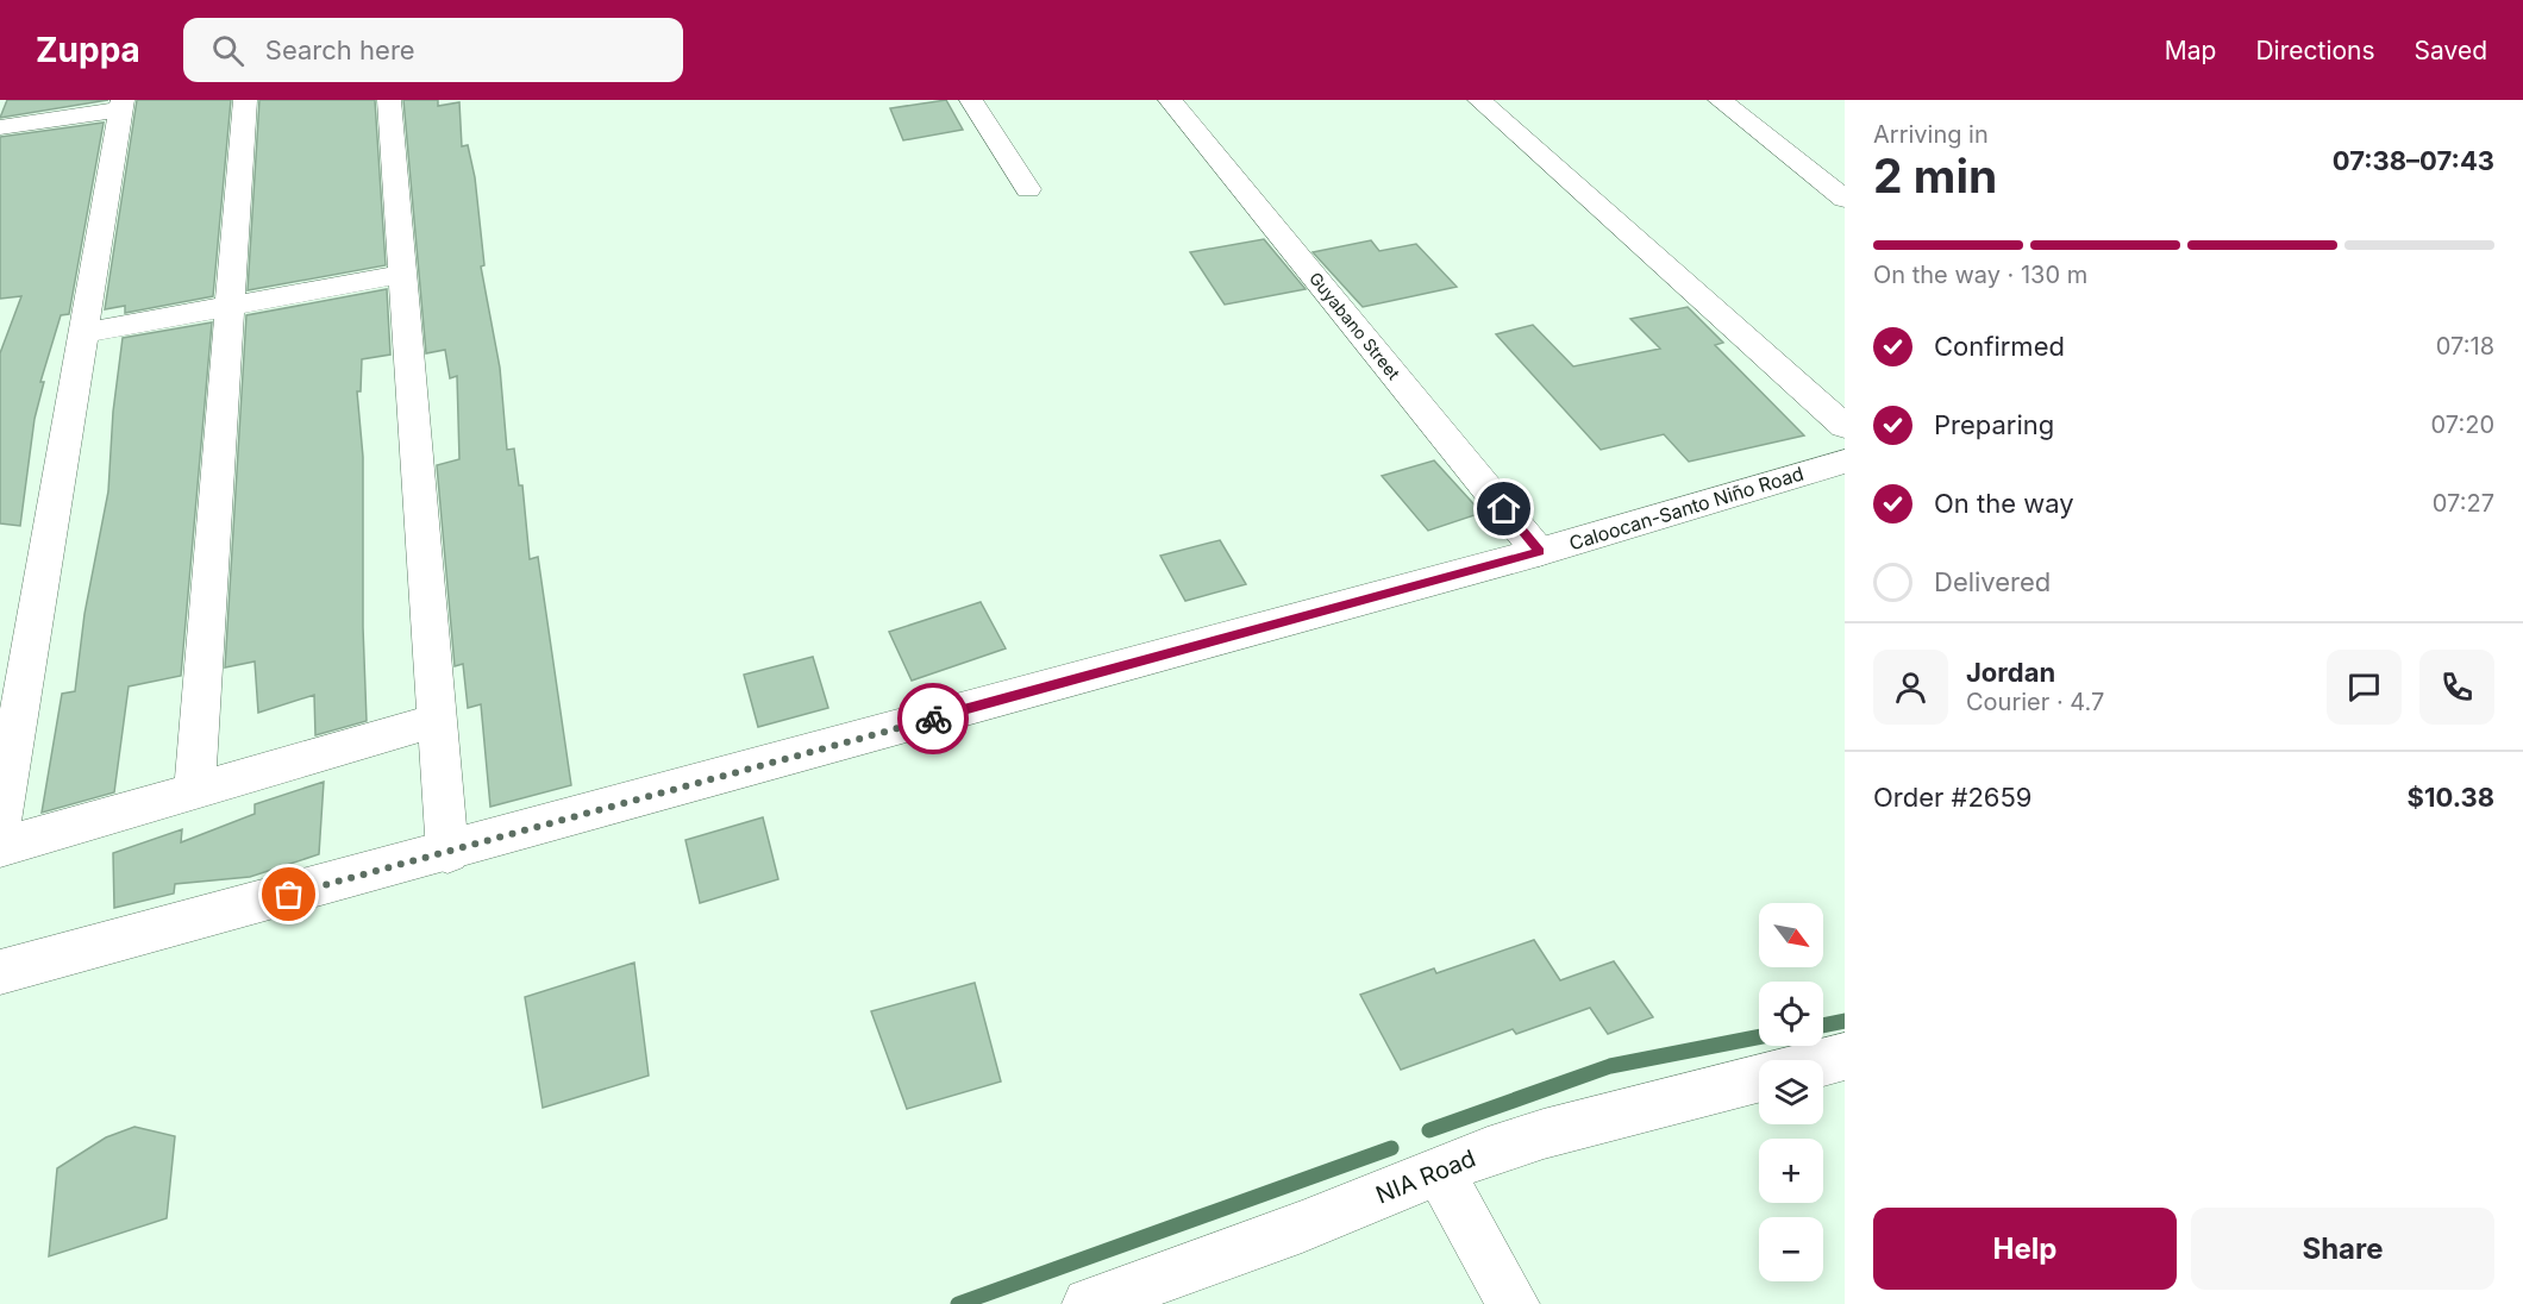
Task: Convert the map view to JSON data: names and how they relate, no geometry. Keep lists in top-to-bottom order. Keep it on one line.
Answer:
{"streets":{"street":["Guyabano Street","Caloocan-Santo Niño Road","NIA Road"]},"crossings":[["Guyabano Street","Caloocan-Santo Niño Road"]],"north":"bottom right","page":{"header":"Zuppa","search":"Search here","nav":["Map","Directions","Saved"],"heading":["2 min","Arriving in","07:38–07:43"],"panel":["Jordan","Courier · 4.7","Order #2659","$10.38"],"bar":"On the way · 130 m","list":[["Confirmed","07:18"],["Preparing","07:20"],["On the way","07:27"],"Delivered"],"map_buttons":["+","−"],"buttons":["Help","Share"]}}
